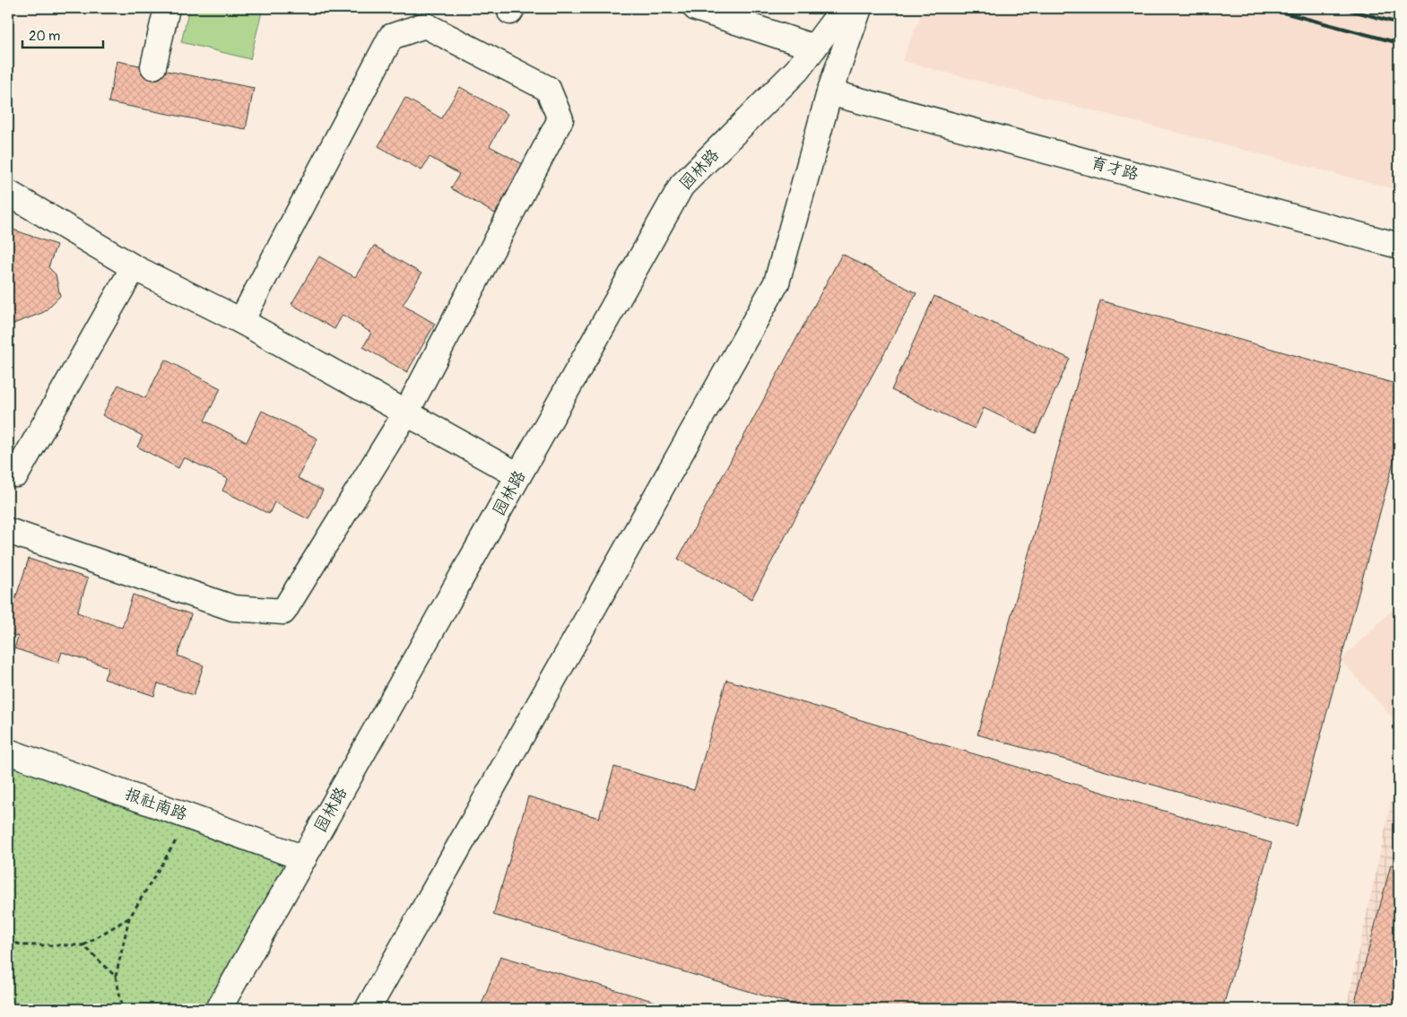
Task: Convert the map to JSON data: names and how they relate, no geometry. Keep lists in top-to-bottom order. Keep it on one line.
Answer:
{"streets":{"main road":["育才路","园林路","报社南路"]},"crossings":[["园林路","报社南路"]],"scale_bar":"20 m"}
